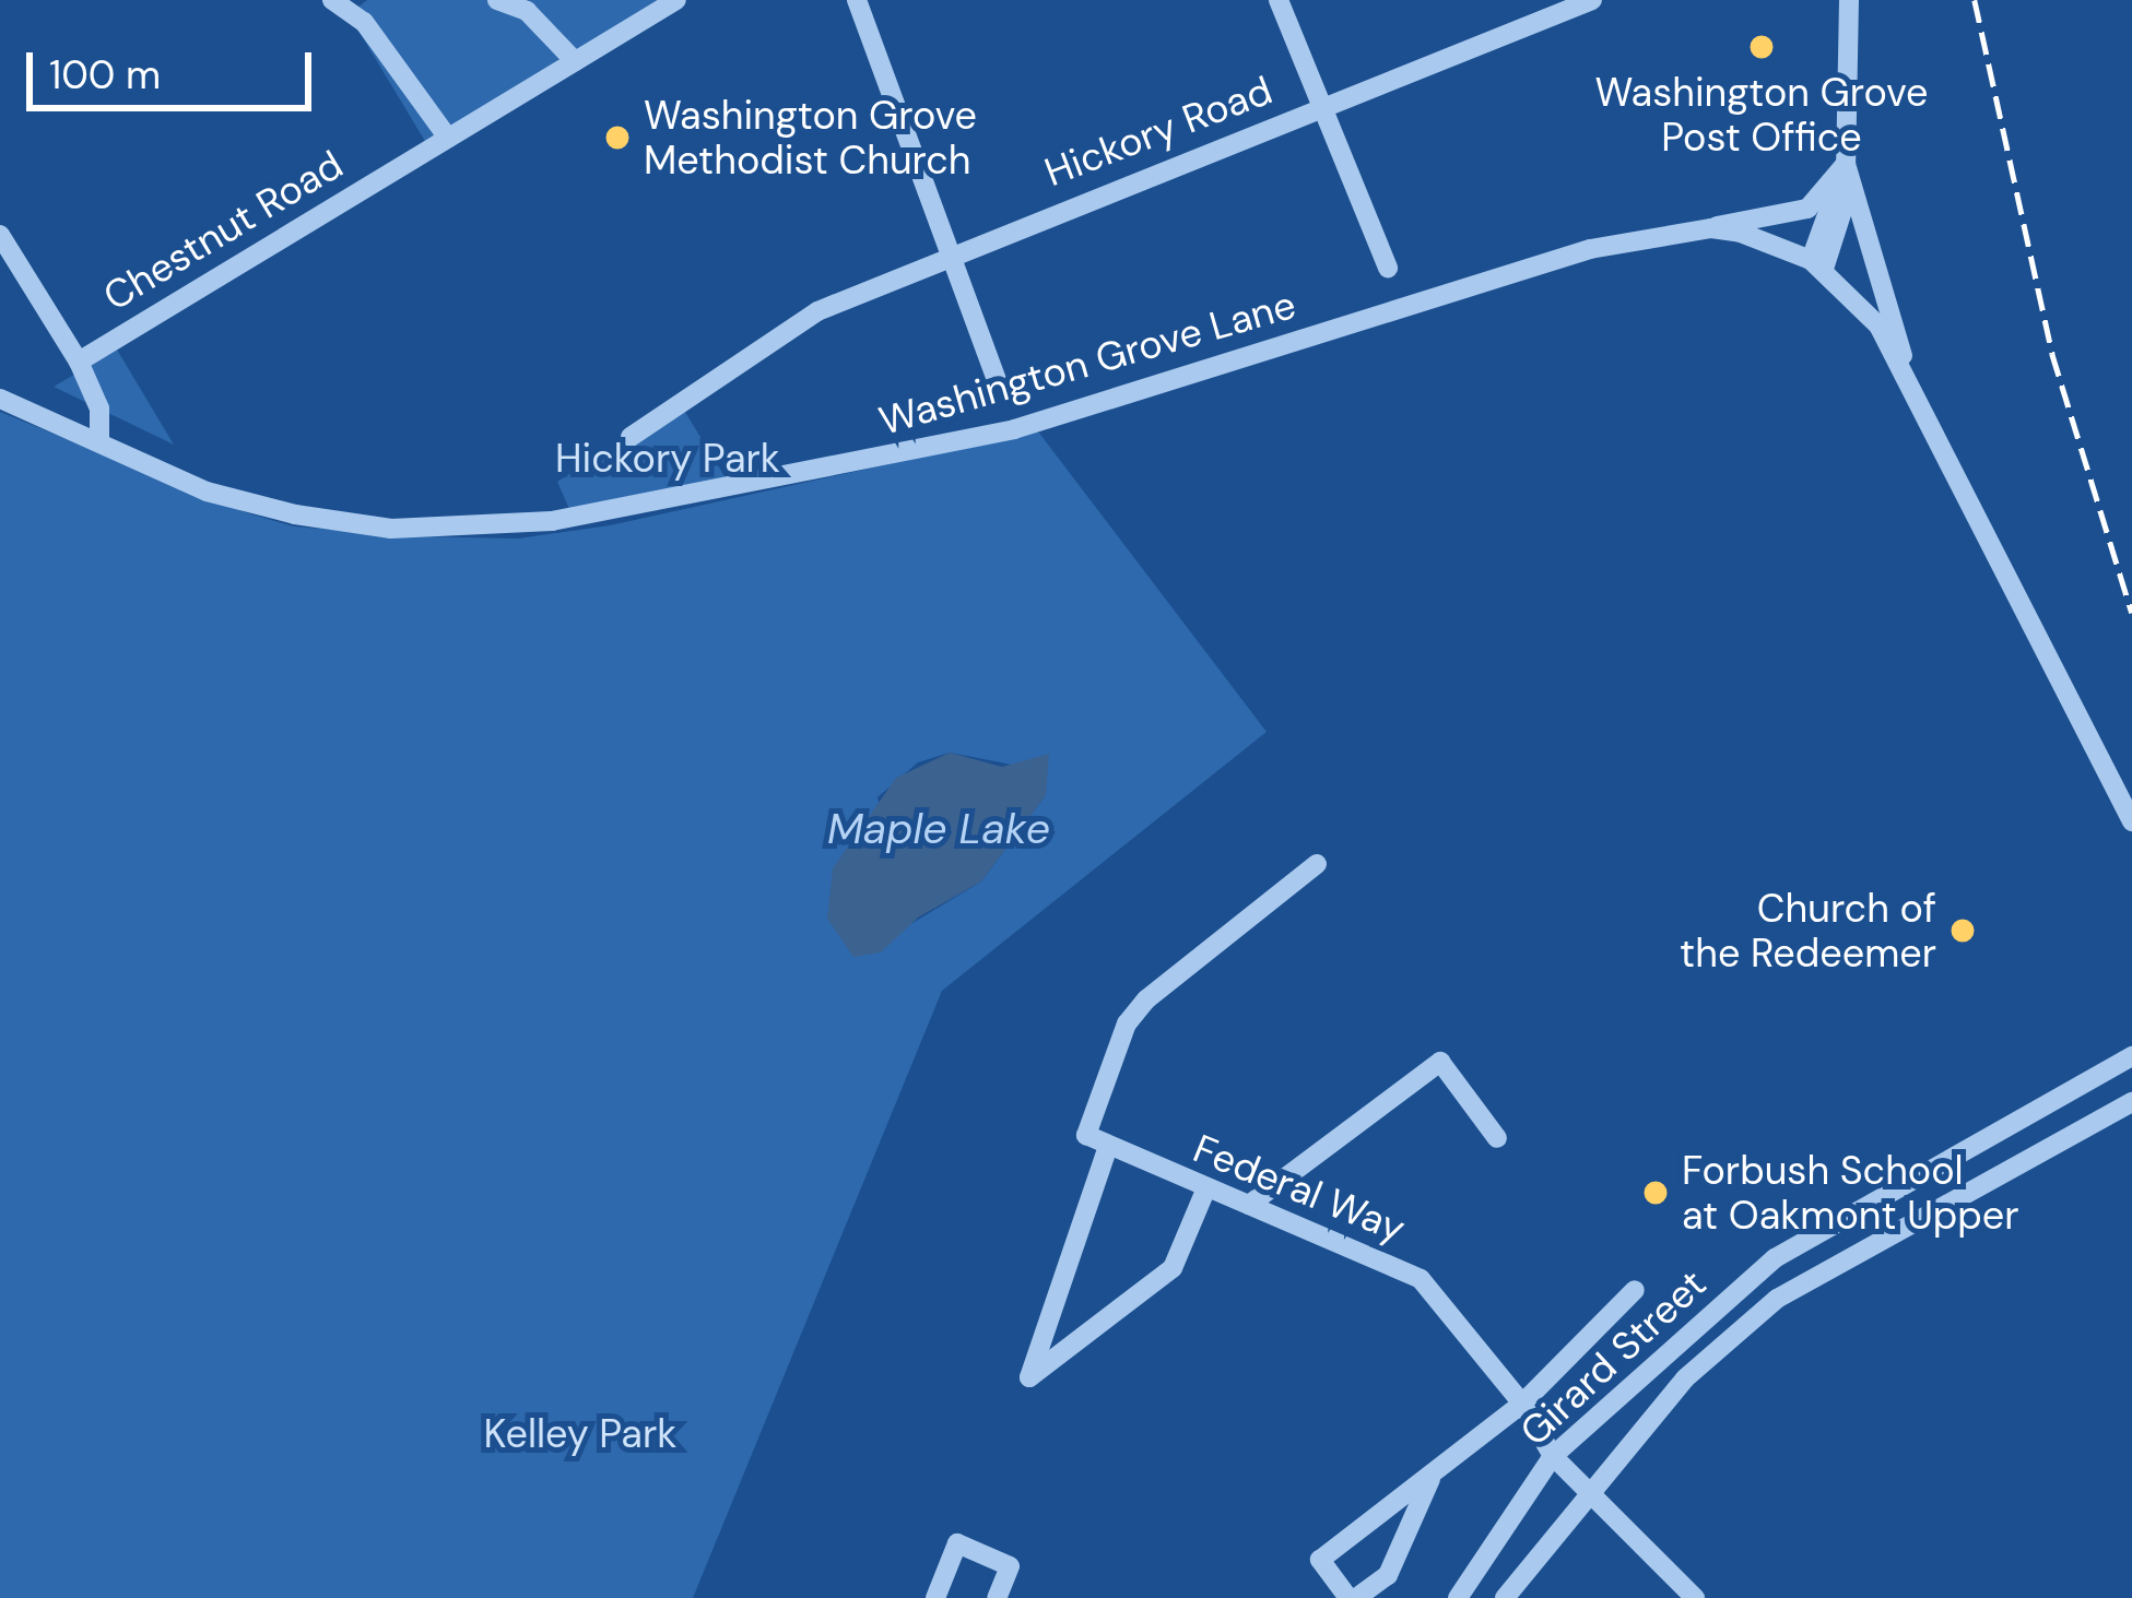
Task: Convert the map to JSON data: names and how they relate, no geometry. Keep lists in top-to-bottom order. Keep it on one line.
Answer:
{"streets":{"street":["Hickory Road","Chestnut Road","Washington Grove Lane","Federal Way","Girard Street"]},"crossings":[["Federal Way","Girard Street"]],"water":["Maple Lake"],"parks":["Hickory Park","Kelley Park"],"places":["Washington Grove Post Office","Washington Grove Methodist Church","Church of the Redeemer","Forbush School at Oakmont Upper"],"scale_bar":"100 m"}
